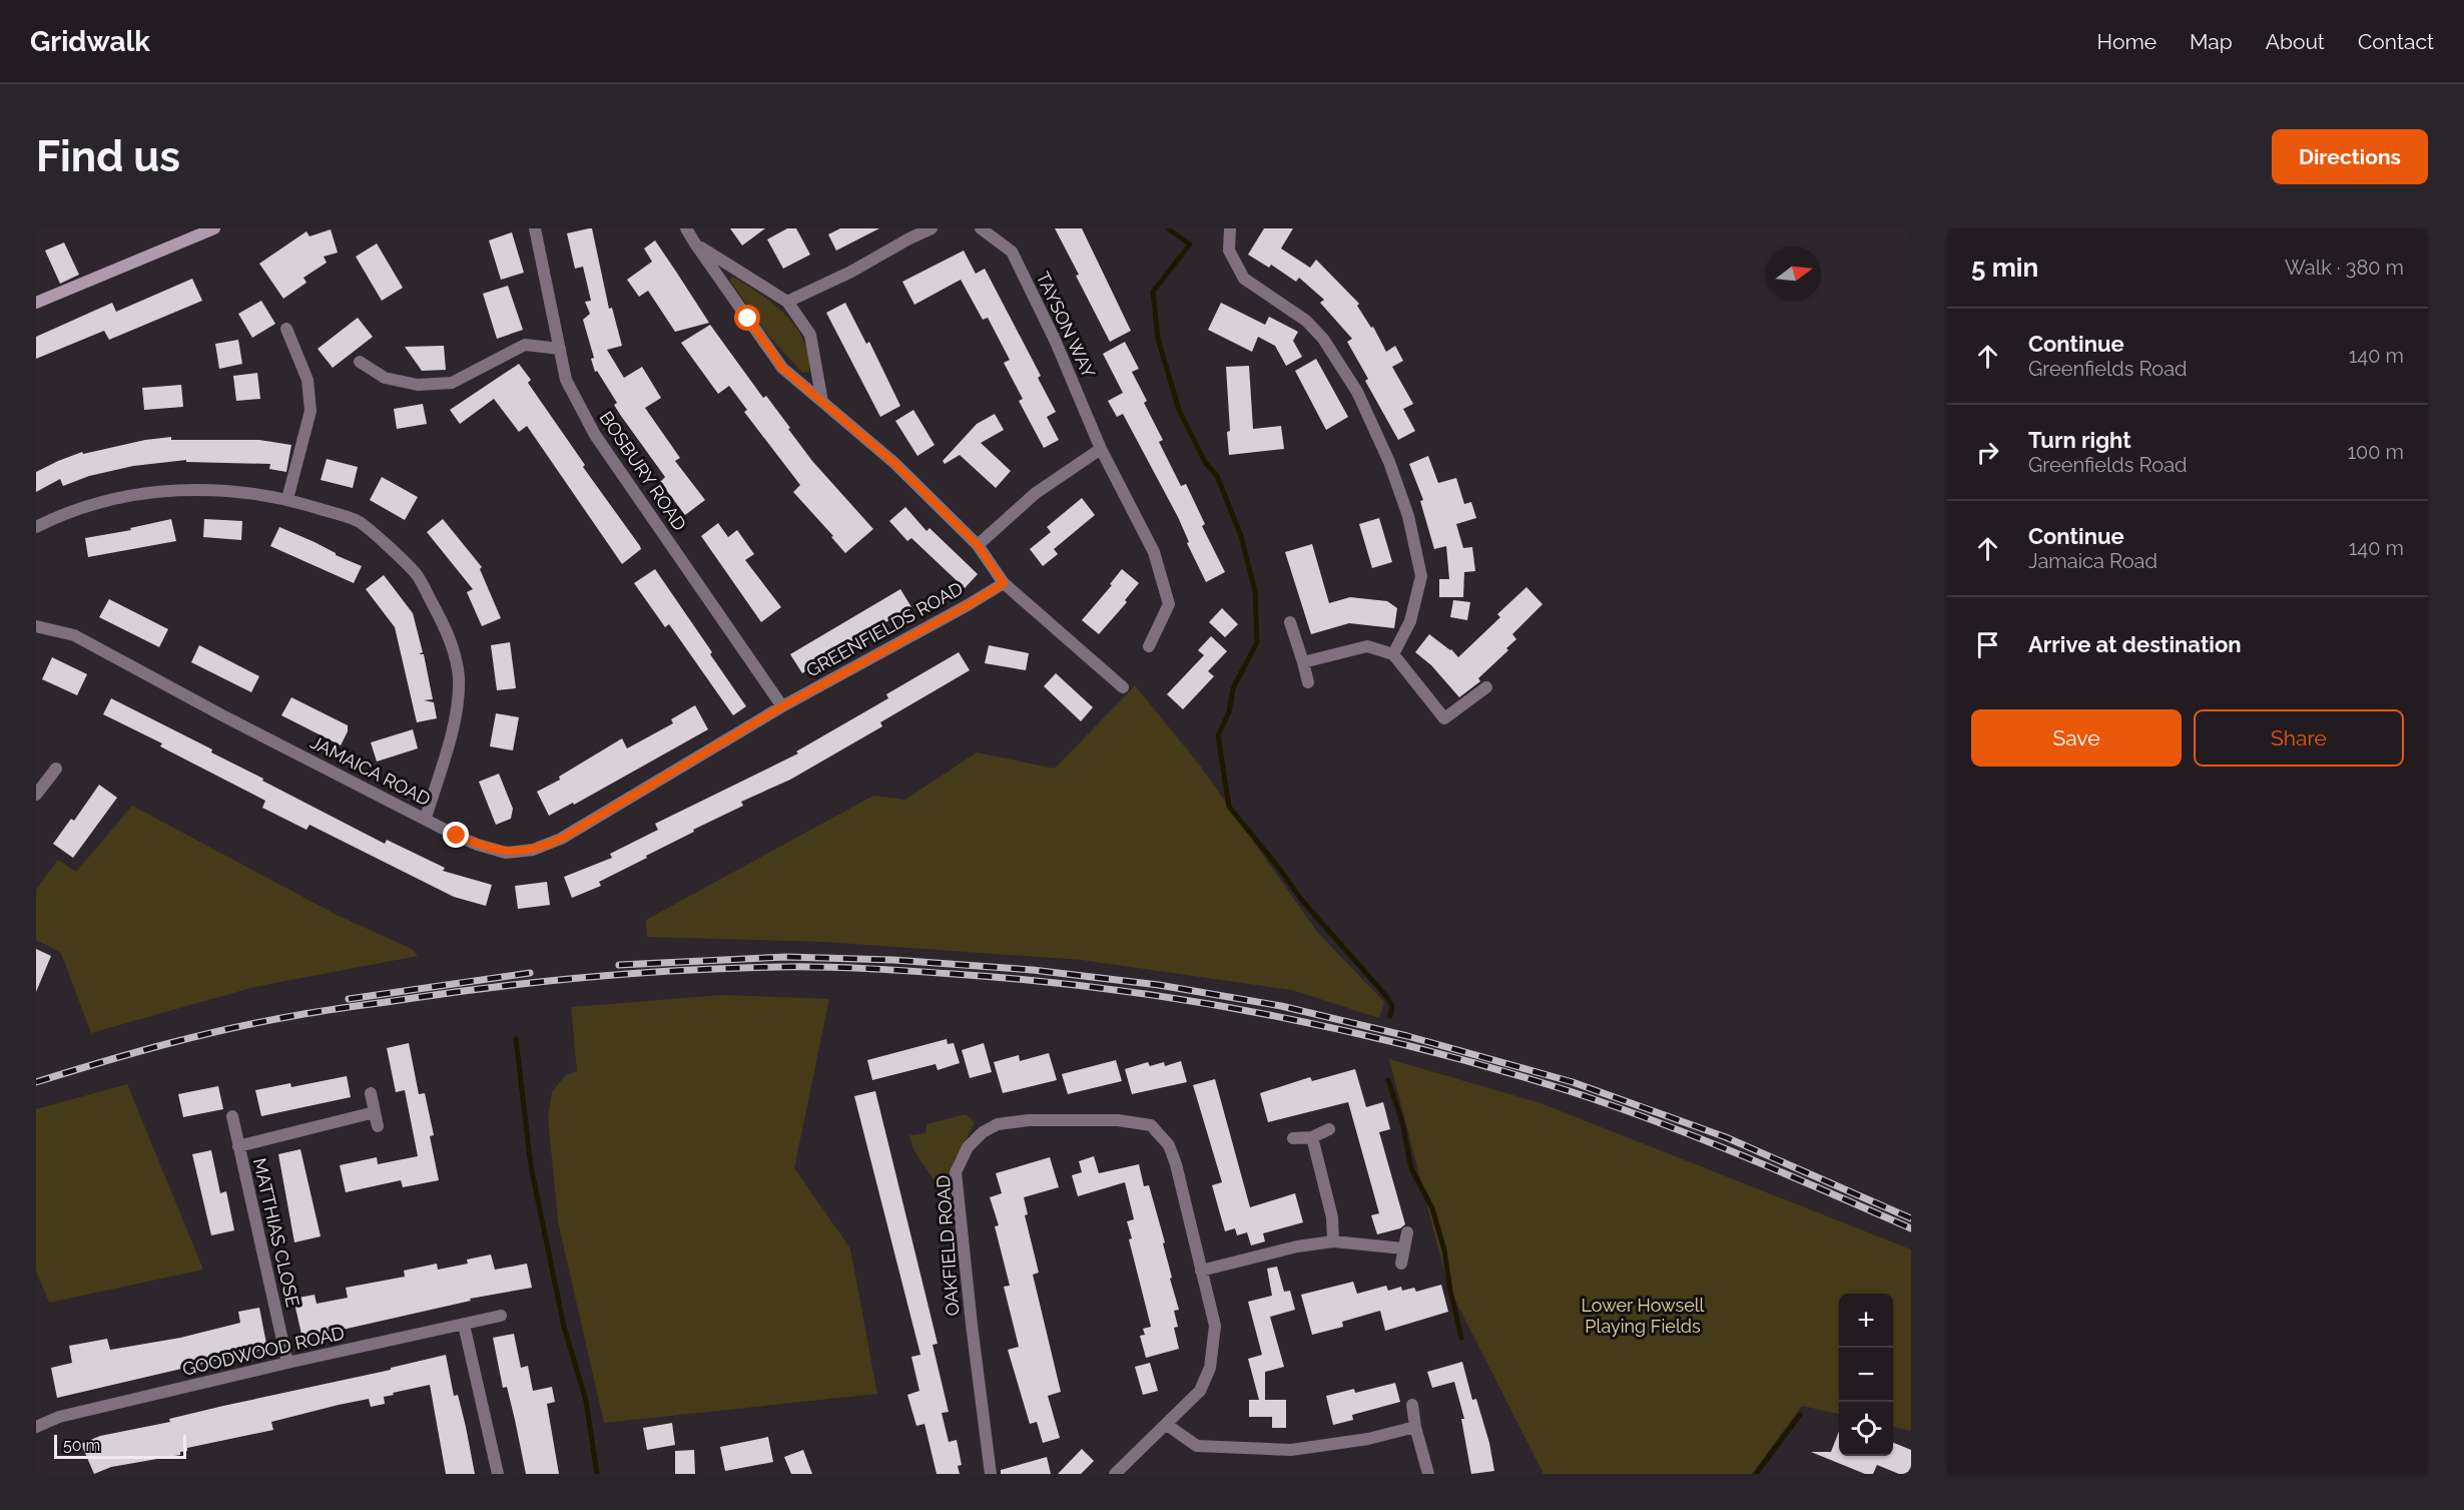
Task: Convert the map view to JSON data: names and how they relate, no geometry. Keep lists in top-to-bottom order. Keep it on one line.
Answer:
{"streets":{"street":["TAYSON WAY","BOSBURY ROAD","GREENFIELDS ROAD","JAMAICA ROAD","MATTHIAS CLOSE","OAKFIELD ROAD","GOODWOOD ROAD"]},"crossings":[["BOSBURY ROAD","GREENFIELDS ROAD"],["BOSBURY ROAD","JAMAICA ROAD"],["GREENFIELDS ROAD","JAMAICA ROAD"],["MATTHIAS CLOSE","GOODWOOD ROAD"]],"parks":["Lower Howsell Playing Fields"],"scale_bar":"50 m","north":"right","page":{"header":"Gridwalk","nav":["Home","Map","About","Contact"],"buttons":["Directions",["Save","Share"]],"title":"Find us","heading":["5 min","Walk · 380 m"],"list":[["Continue","Greenfields Road","140 m"],["Turn right","Greenfields Road","100 m"],["Continue","Jamaica Road","140 m"],"Arrive at destination"],"map_buttons":["+","−"],"scale":"50 m"}}
